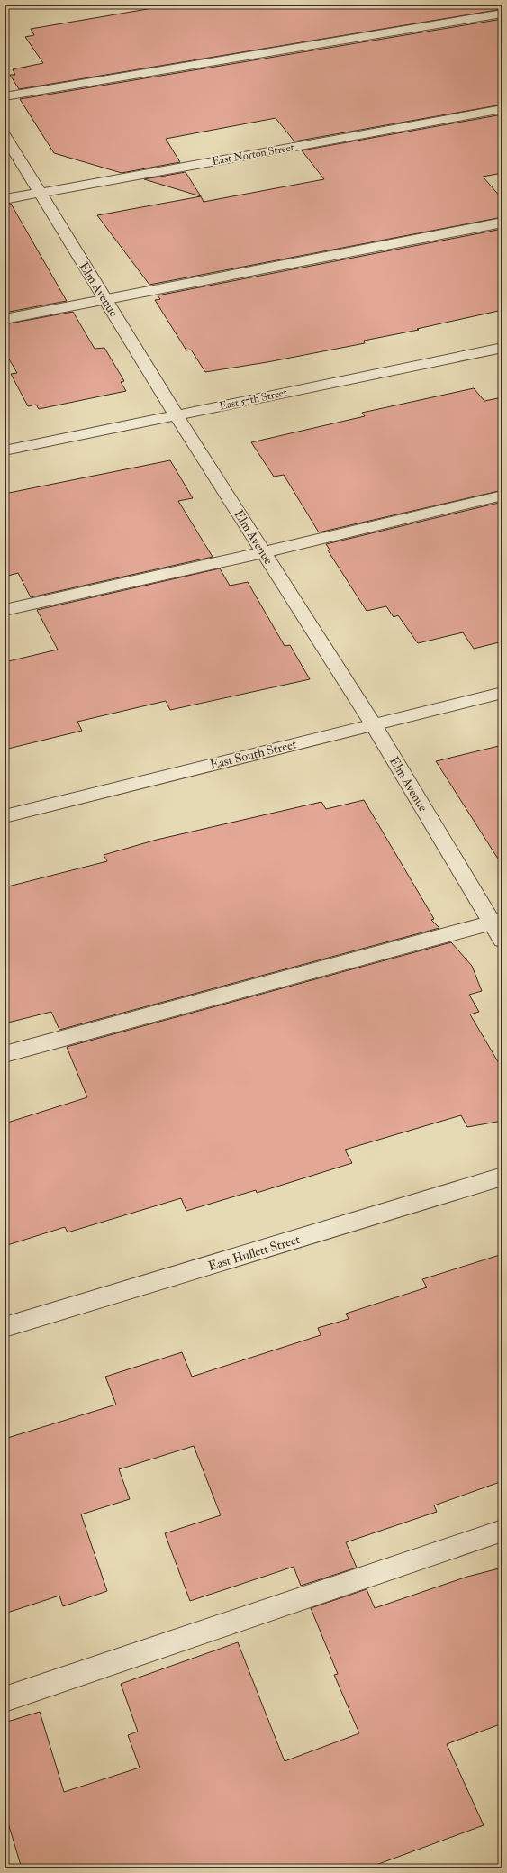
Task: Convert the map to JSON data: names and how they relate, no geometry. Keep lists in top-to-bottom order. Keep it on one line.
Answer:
{"streets":{"street":["East Norton Street","Elm Avenue","East 57th Street","East South Street","East Hullett Street"]},"crossings":[["East Norton Street","Elm Avenue"],["Elm Avenue","East 57th Street"],["Elm Avenue","East South Street"]]}
